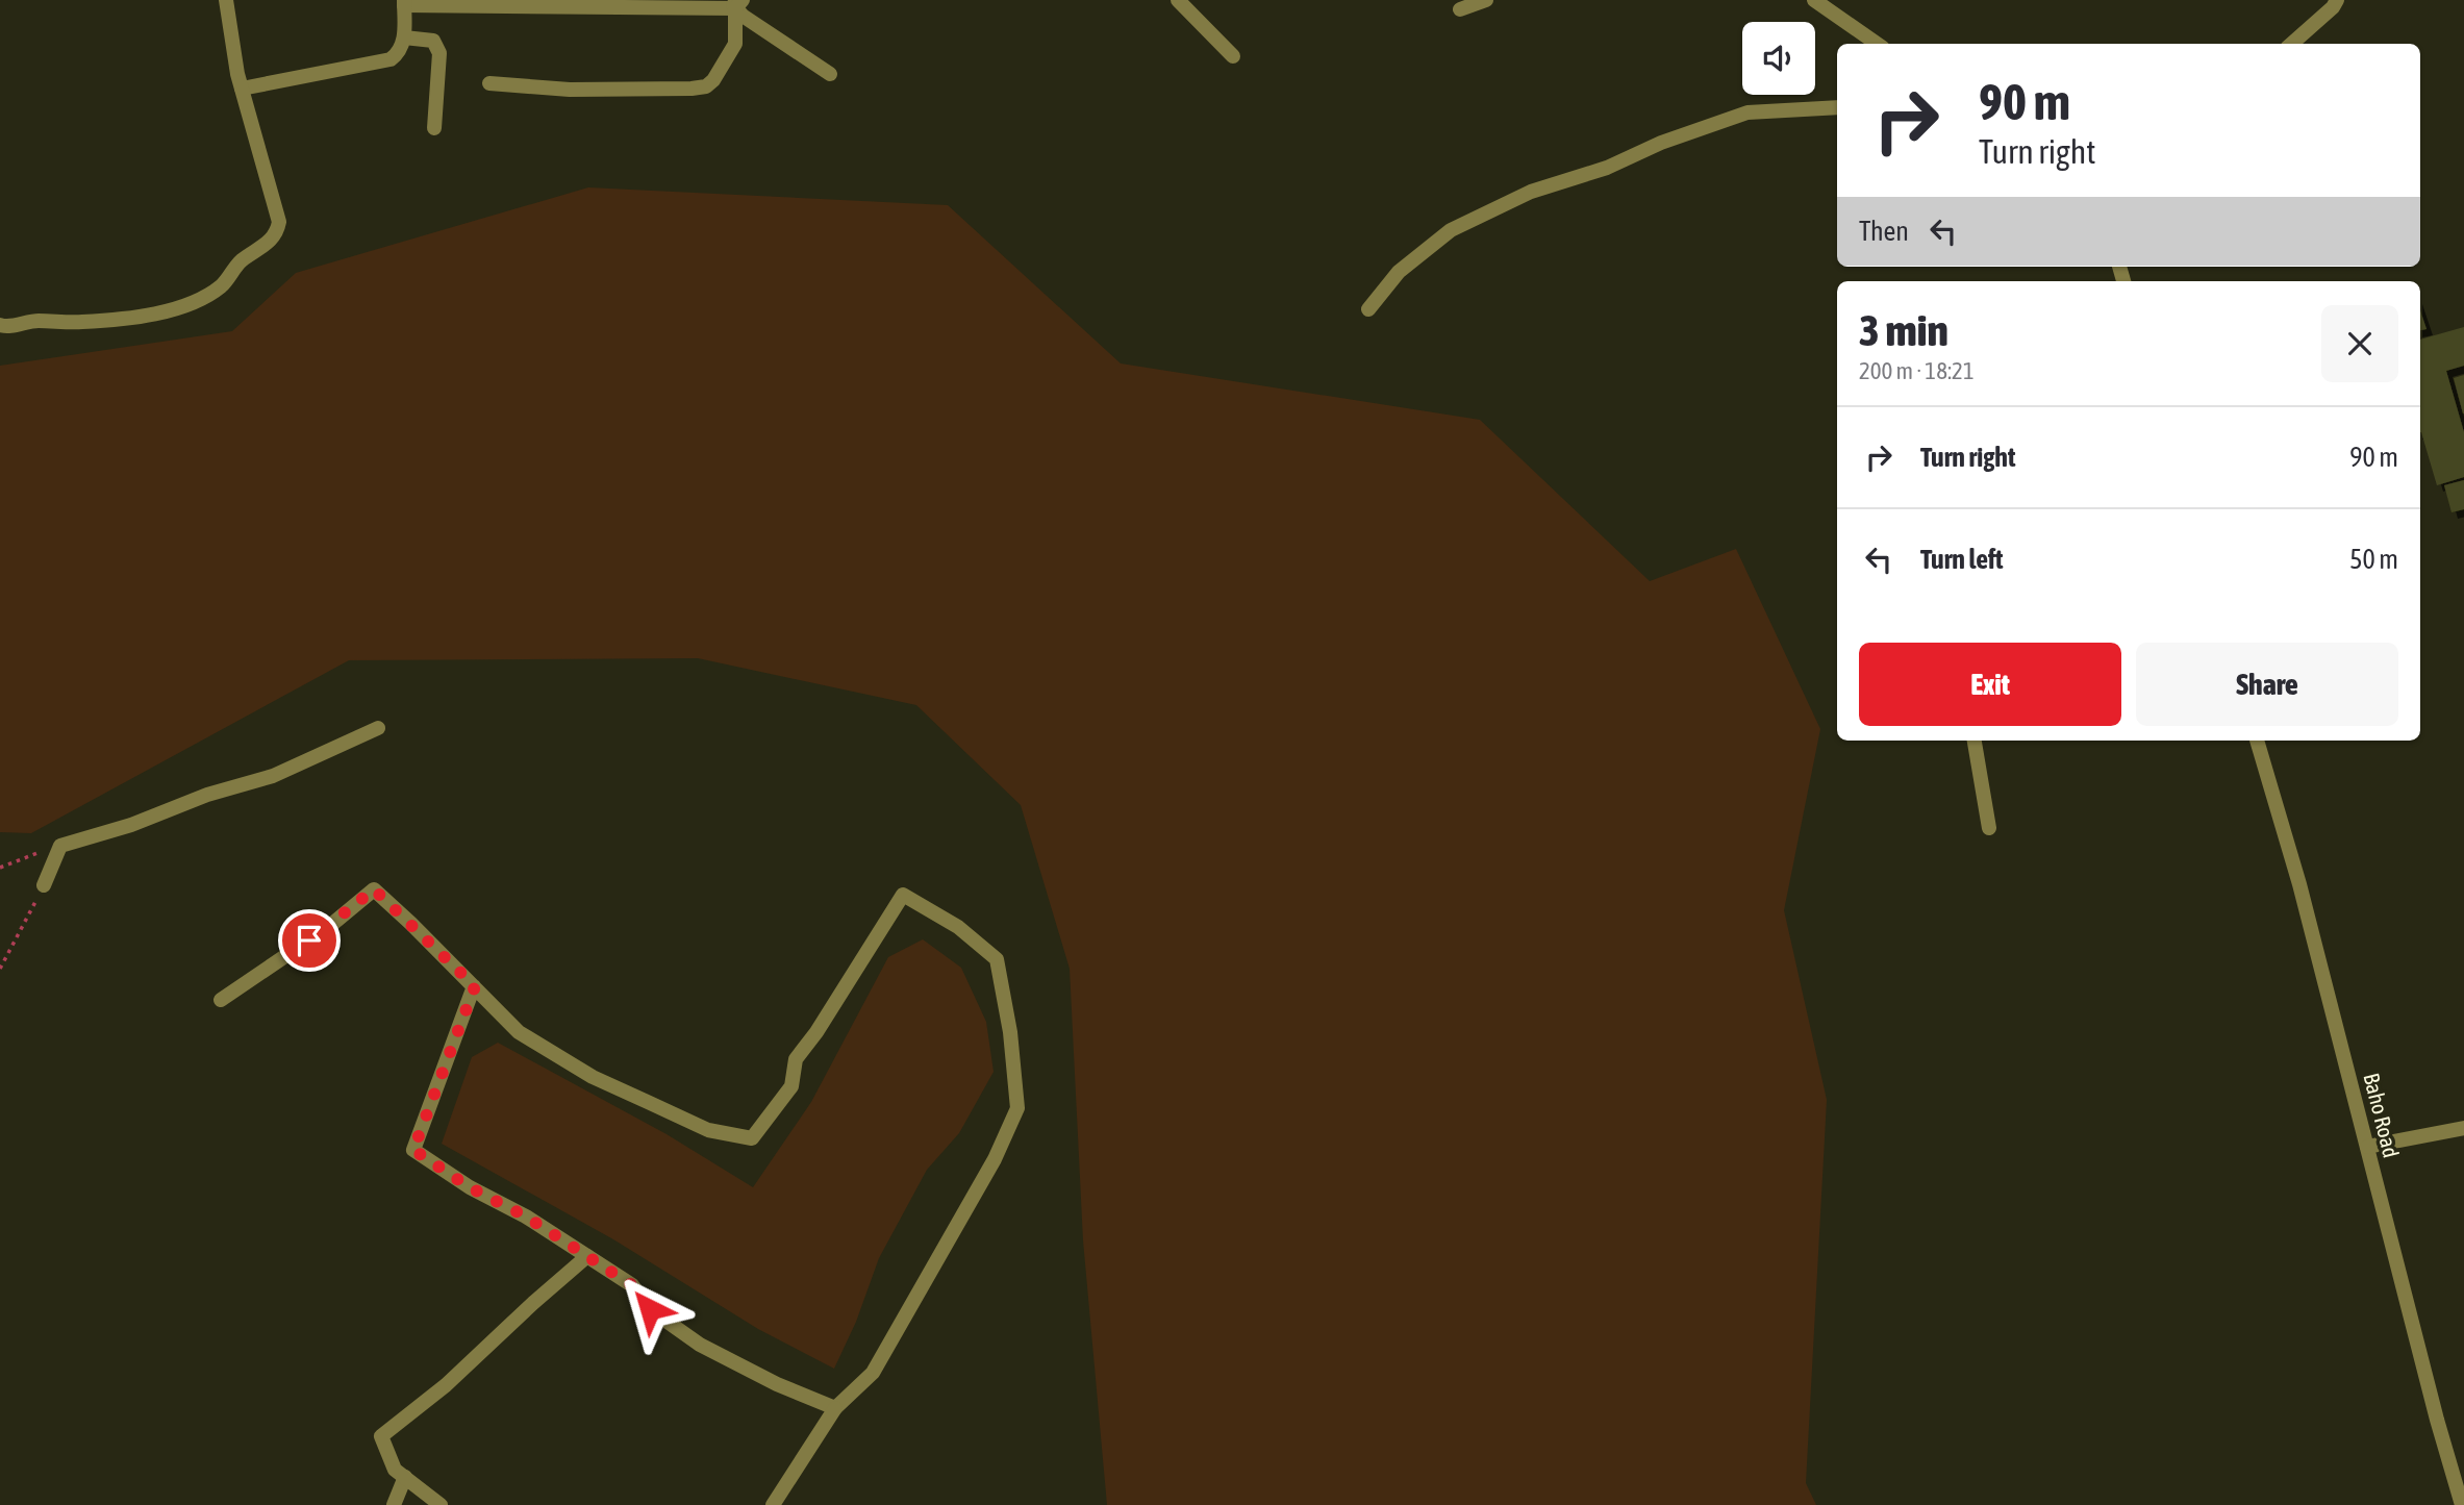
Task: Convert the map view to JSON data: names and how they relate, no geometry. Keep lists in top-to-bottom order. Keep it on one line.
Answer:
{"streets":{"street":["Baho Road"]},"page":{"turn":["90 m","Turn right"],"then":"Then","heading":["3 min","200 m · 18:21"],"list":[{"name":"Turn right","value":"90 m"},{"name":"Turn left","value":"50 m"}],"buttons":["Exit","Share"]}}
